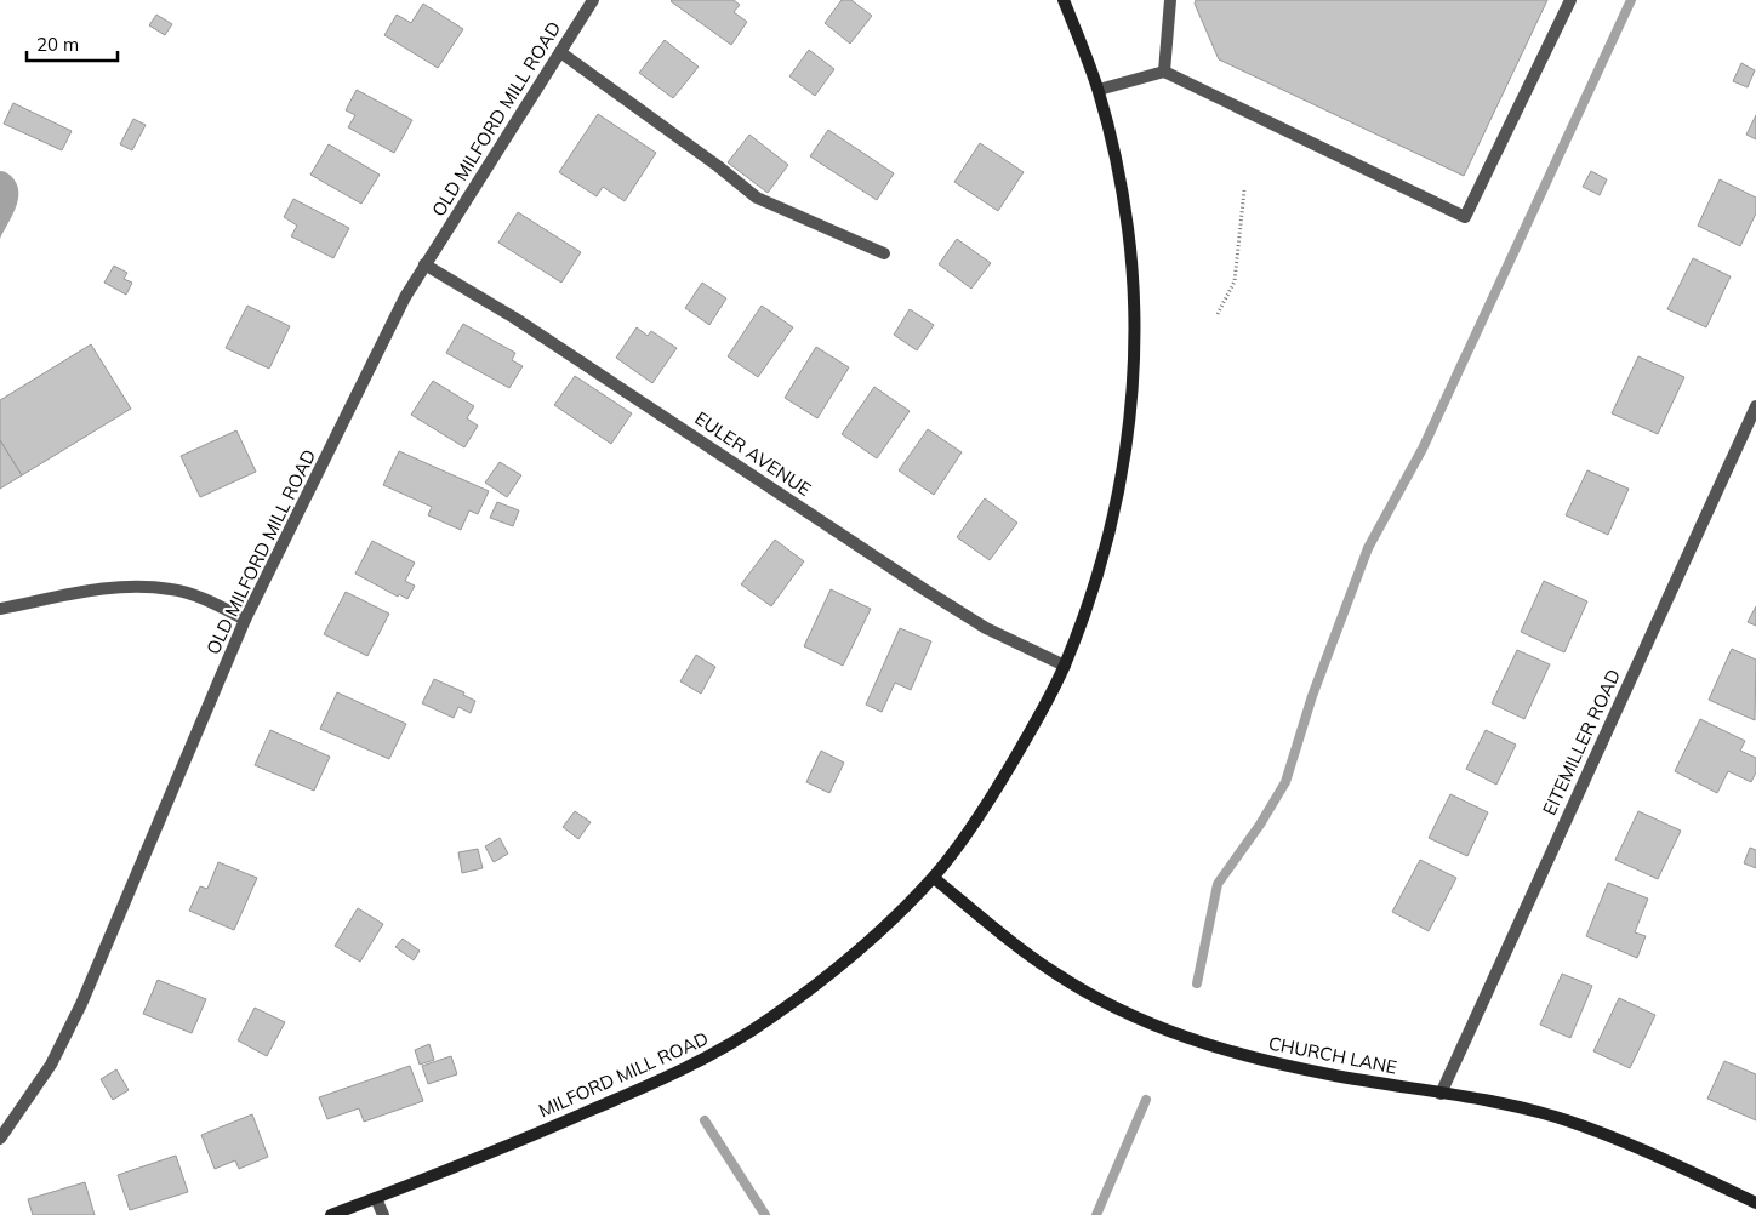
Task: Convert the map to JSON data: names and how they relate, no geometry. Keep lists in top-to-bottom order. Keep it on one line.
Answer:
{"streets":{"main road":["CHURCH LANE","MILFORD MILL ROAD"],"street":["OLD MILFORD MILL ROAD","EULER AVENUE","EITEMILLER ROAD"]},"crossings":[["OLD MILFORD MILL ROAD","EULER AVENUE"],["EULER AVENUE","MILFORD MILL ROAD"],["EITEMILLER ROAD","CHURCH LANE"],["CHURCH LANE","MILFORD MILL ROAD"]],"scale_bar":"20 m"}
